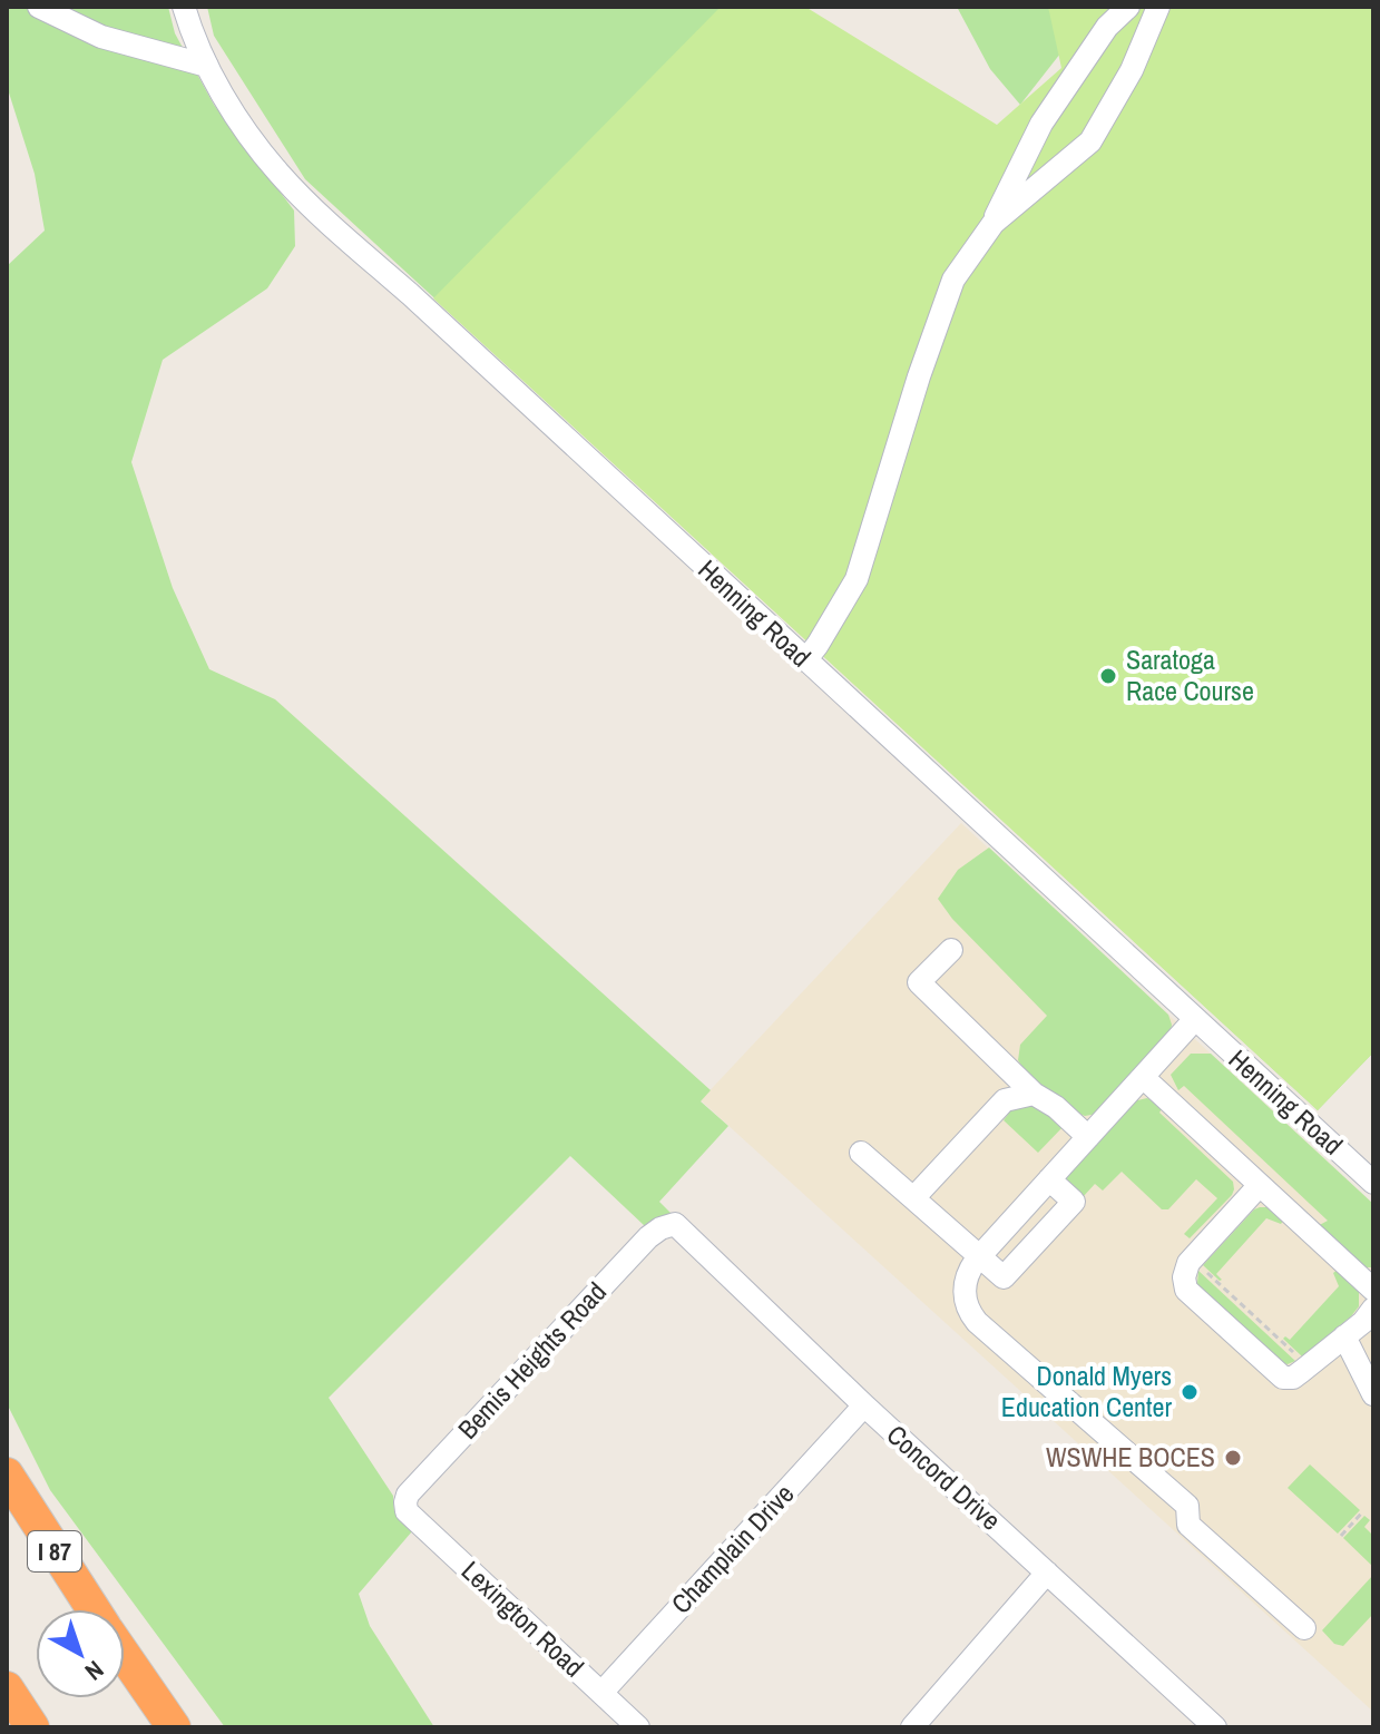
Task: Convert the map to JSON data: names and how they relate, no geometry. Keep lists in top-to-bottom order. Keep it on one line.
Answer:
{"streets":{"highway":["I 87"],"street":["Henning Road","Bemis Heights Road","Concord Drive","Champlain Drive","Lexington Road"]},"crossings":[["Bemis Heights Road","Concord Drive"],["Bemis Heights Road","Lexington Road"],["Concord Drive","Champlain Drive"],["Champlain Drive","Lexington Road"]],"places":["Saratoga Race Course","Donald Myers Education Center","WSWHE BOCES"],"north":"bottom right"}
